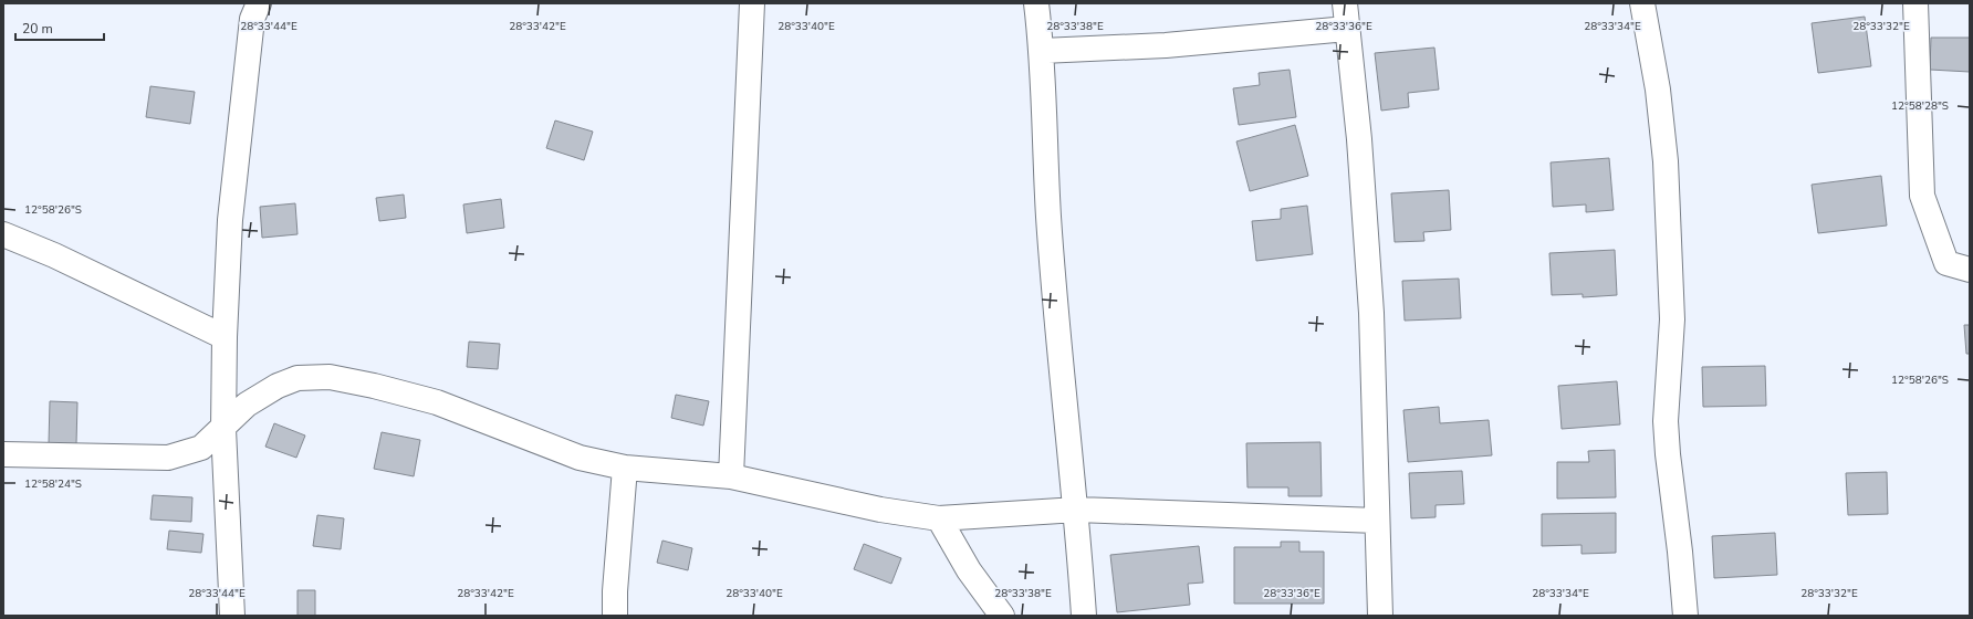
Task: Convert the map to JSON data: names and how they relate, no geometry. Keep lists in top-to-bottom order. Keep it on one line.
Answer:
{"scale_bar":"20 m","coordinates":["28°33'44\"E","28°33'42\"E","28°33'40\"E","28°33'38\"E","28°33'36\"E","28°33'34\"E","28°33'32\"E","12°58'28\"S","12°58'26\"S","12°58'24\"S"]}
